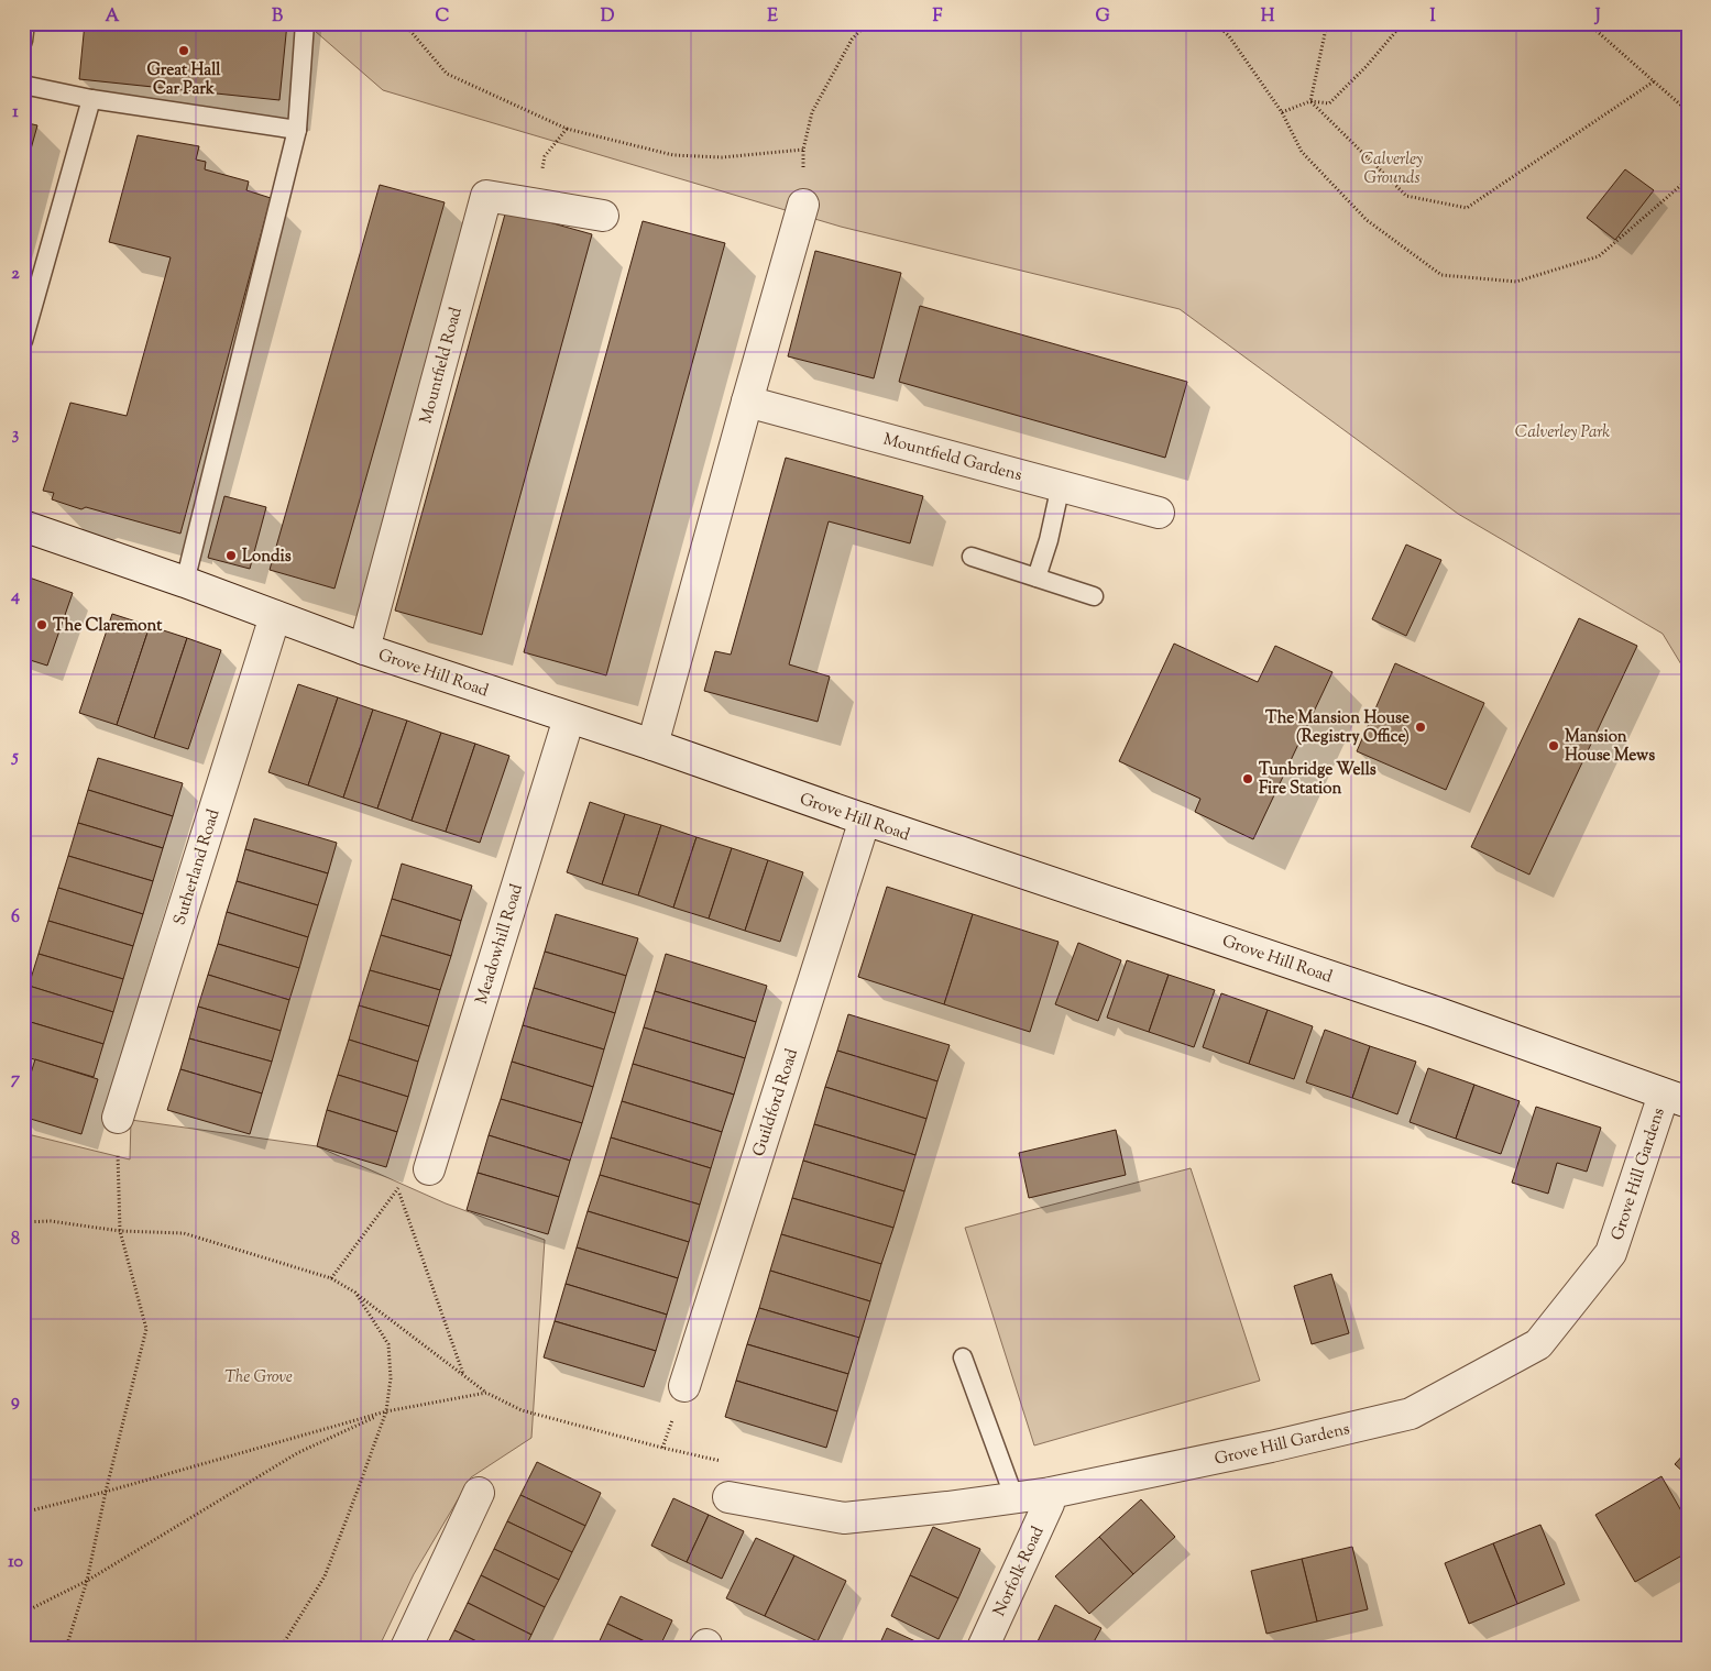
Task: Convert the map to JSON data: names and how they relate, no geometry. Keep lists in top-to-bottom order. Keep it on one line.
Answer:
{"streets":{"street":["Mountfield Road","Mountfield Gardens","Grove Hill Road","Sutherland Road","Meadowhill Road","Guildford Road","Grove Hill Gardens","Norfolk Road"]},"crossings":[["Mountfield Road","Grove Hill Road"],["Grove Hill Road","Sutherland Road"],["Grove Hill Road","Meadowhill Road"],["Grove Hill Road","Guildford Road"],["Grove Hill Road","Grove Hill Gardens"],["Grove Hill Gardens","Norfolk Road"]],"parks":["Calverley Grounds","Calverley Park","The Grove"],"places":["Great Hall Car Park","Londis","The Claremont","The Mansion House (Registry Office)","Mansion House Mews","Tunbridge Wells Fire Station"],"grid":{"columns":["A","B","C","D","E","F","G","H","I","J"],"rows":["1","2","3","4","5","6","7","8","9","10"]}}
